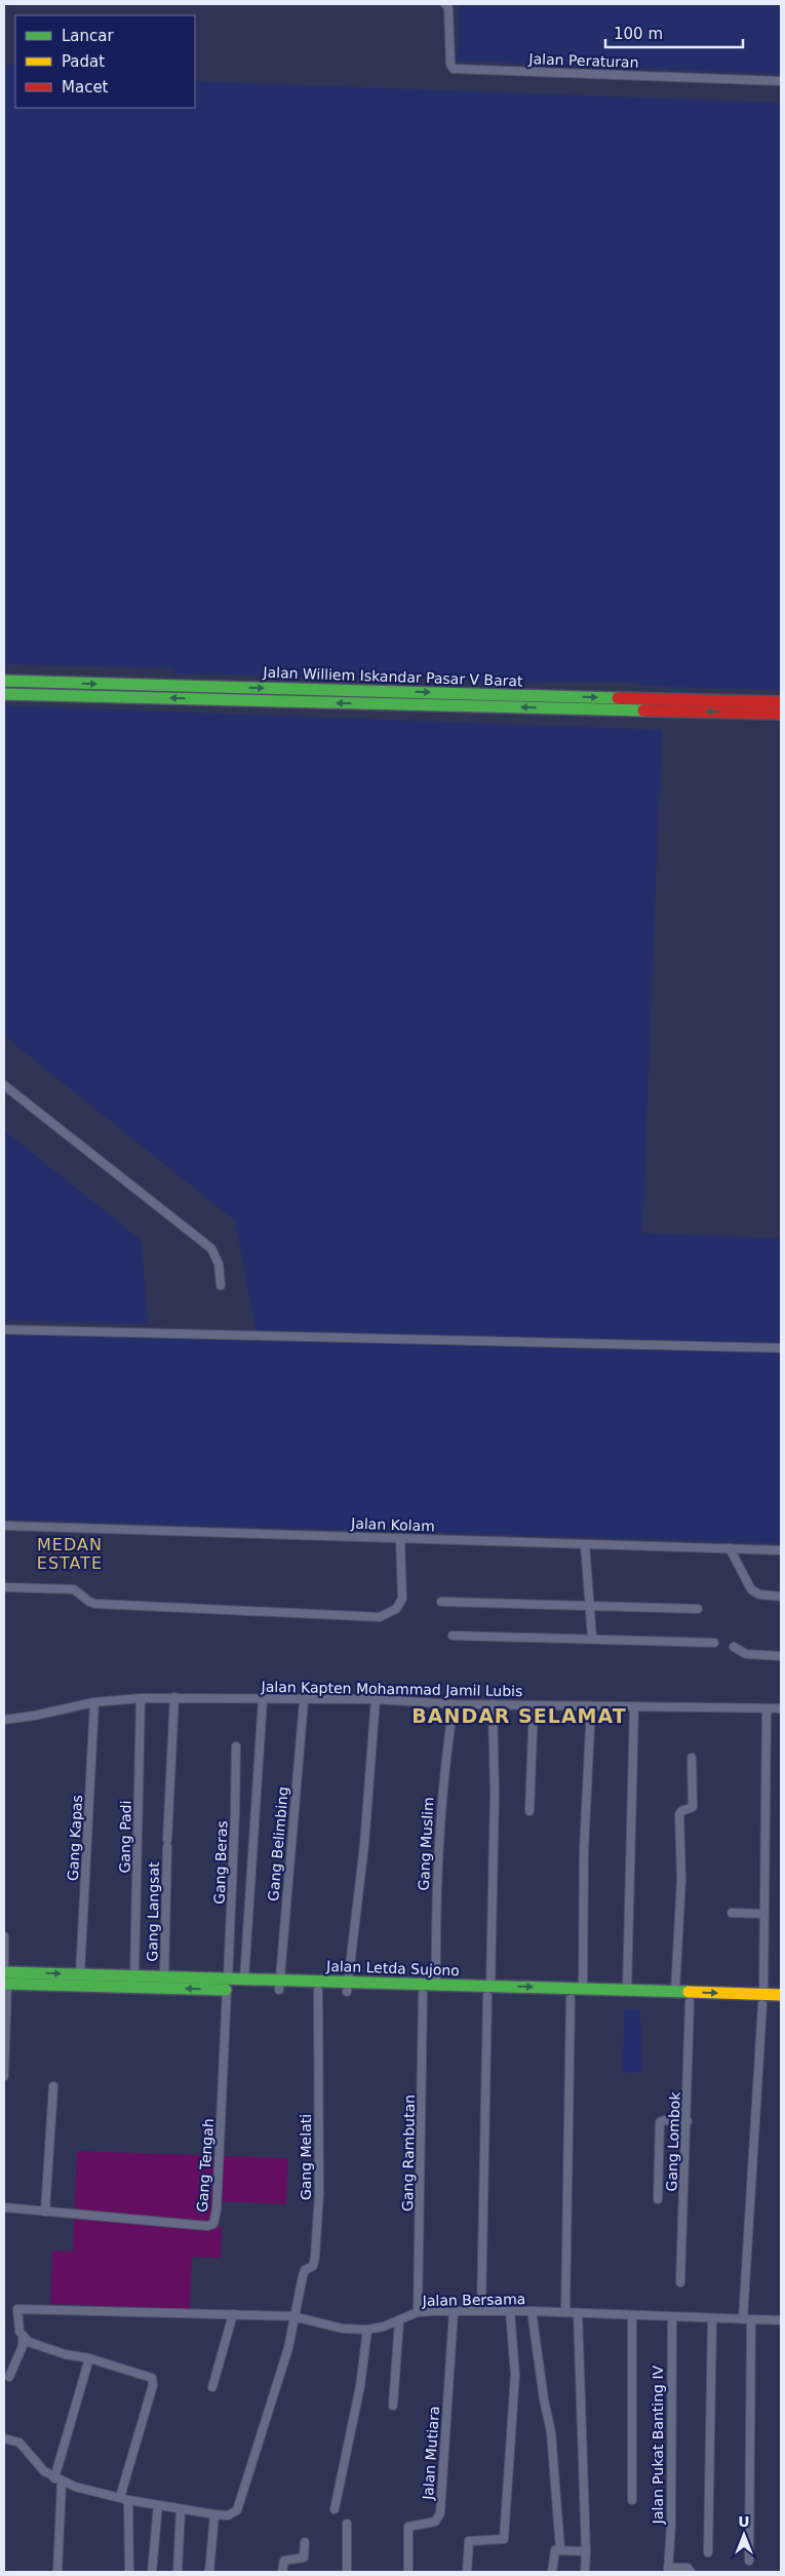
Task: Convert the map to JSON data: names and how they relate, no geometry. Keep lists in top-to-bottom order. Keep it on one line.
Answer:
{"streets":{"main road":["Jalan Williem Iskandar Pasar V Barat","Jalan Letda Sujono"],"street":["Jalan Peraturan","Jalan Kolam","Jalan Kapten Mohammad Jamil Lubis","Gang Padi","Gang Kapas","Gang Belimbing","Gang Muslim","Gang Beras","Gang Langsat","Gang Lombok","Gang Rambutan","Gang Melati","Gang Tengah","Jalan Bersama","Jalan Pukat Banting IV","Jalan Mutiara"]},"crossings":[["Jalan Kapten Mohammad Jamil Lubis","Gang Padi"],["Jalan Kapten Mohammad Jamil Lubis","Gang Kapas"],["Jalan Kapten Mohammad Jamil Lubis","Gang Belimbing"],["Jalan Kapten Mohammad Jamil Lubis","Gang Muslim"],["Jalan Kapten Mohammad Jamil Lubis","Gang Langsat"],["Gang Padi","Jalan Letda Sujono"],["Gang Kapas","Jalan Letda Sujono"],["Gang Belimbing","Jalan Letda Sujono"],["Gang Muslim","Jalan Letda Sujono"],["Gang Beras","Jalan Letda Sujono"],["Gang Beras","Gang Tengah"],["Gang Langsat","Jalan Letda Sujono"],["Jalan Letda Sujono","Gang Lombok"],["Jalan Letda Sujono","Gang Rambutan"],["Jalan Letda Sujono","Gang Melati"],["Jalan Letda Sujono","Gang Tengah"],["Gang Rambutan","Jalan Bersama"],["Gang Melati","Jalan Bersama"],["Jalan Bersama","Jalan Pukat Banting IV"],["Jalan Bersama","Jalan Mutiara"]],"districts":["MEDAN ESTATE","BANDAR SELAMAT"],"legend":["Lancar","Padat","Macet"],"scale_bar":"100 m","north":"top"}
